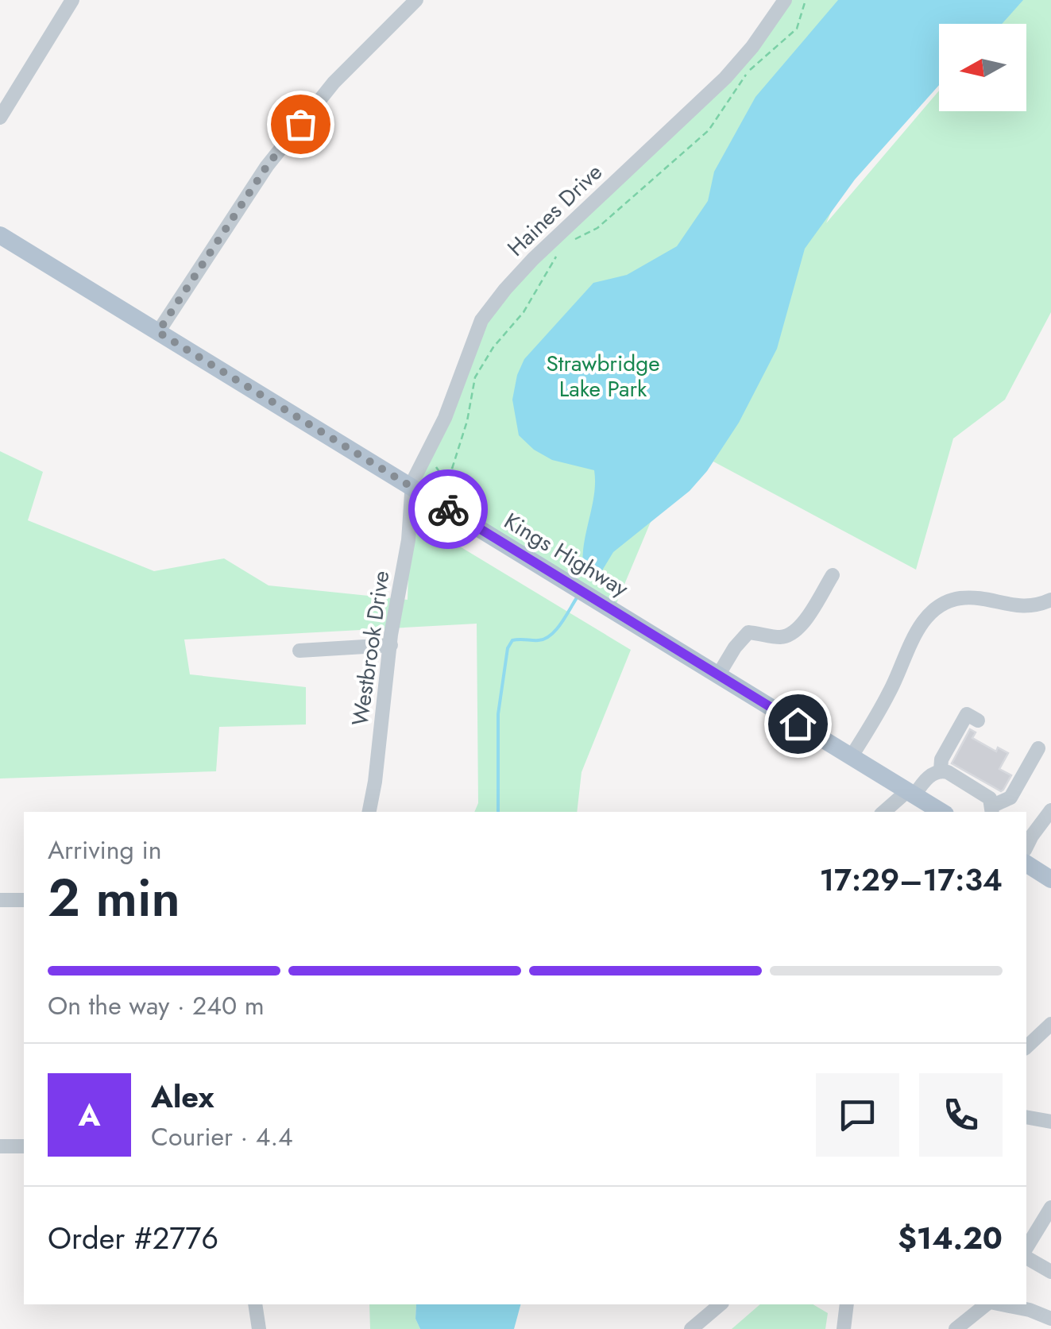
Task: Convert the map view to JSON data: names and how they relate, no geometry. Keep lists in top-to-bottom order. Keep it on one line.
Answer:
{"streets":{"main road":["Kings Highway"],"street":["Haines Drive","Westbrook Drive"]},"crossings":[["Haines Drive","Kings Highway"],["Haines Drive","Westbrook Drive"],["Kings Highway","Westbrook Drive"]],"parks":["Strawbridge Lake Park"],"north":"left","page":{"heading":["2 min","Arriving in","17:29–17:34"],"panel":["Alex","Courier · 4.4","Order #2776","$14.20"],"bar":"On the way · 240 m","round":"A"}}
